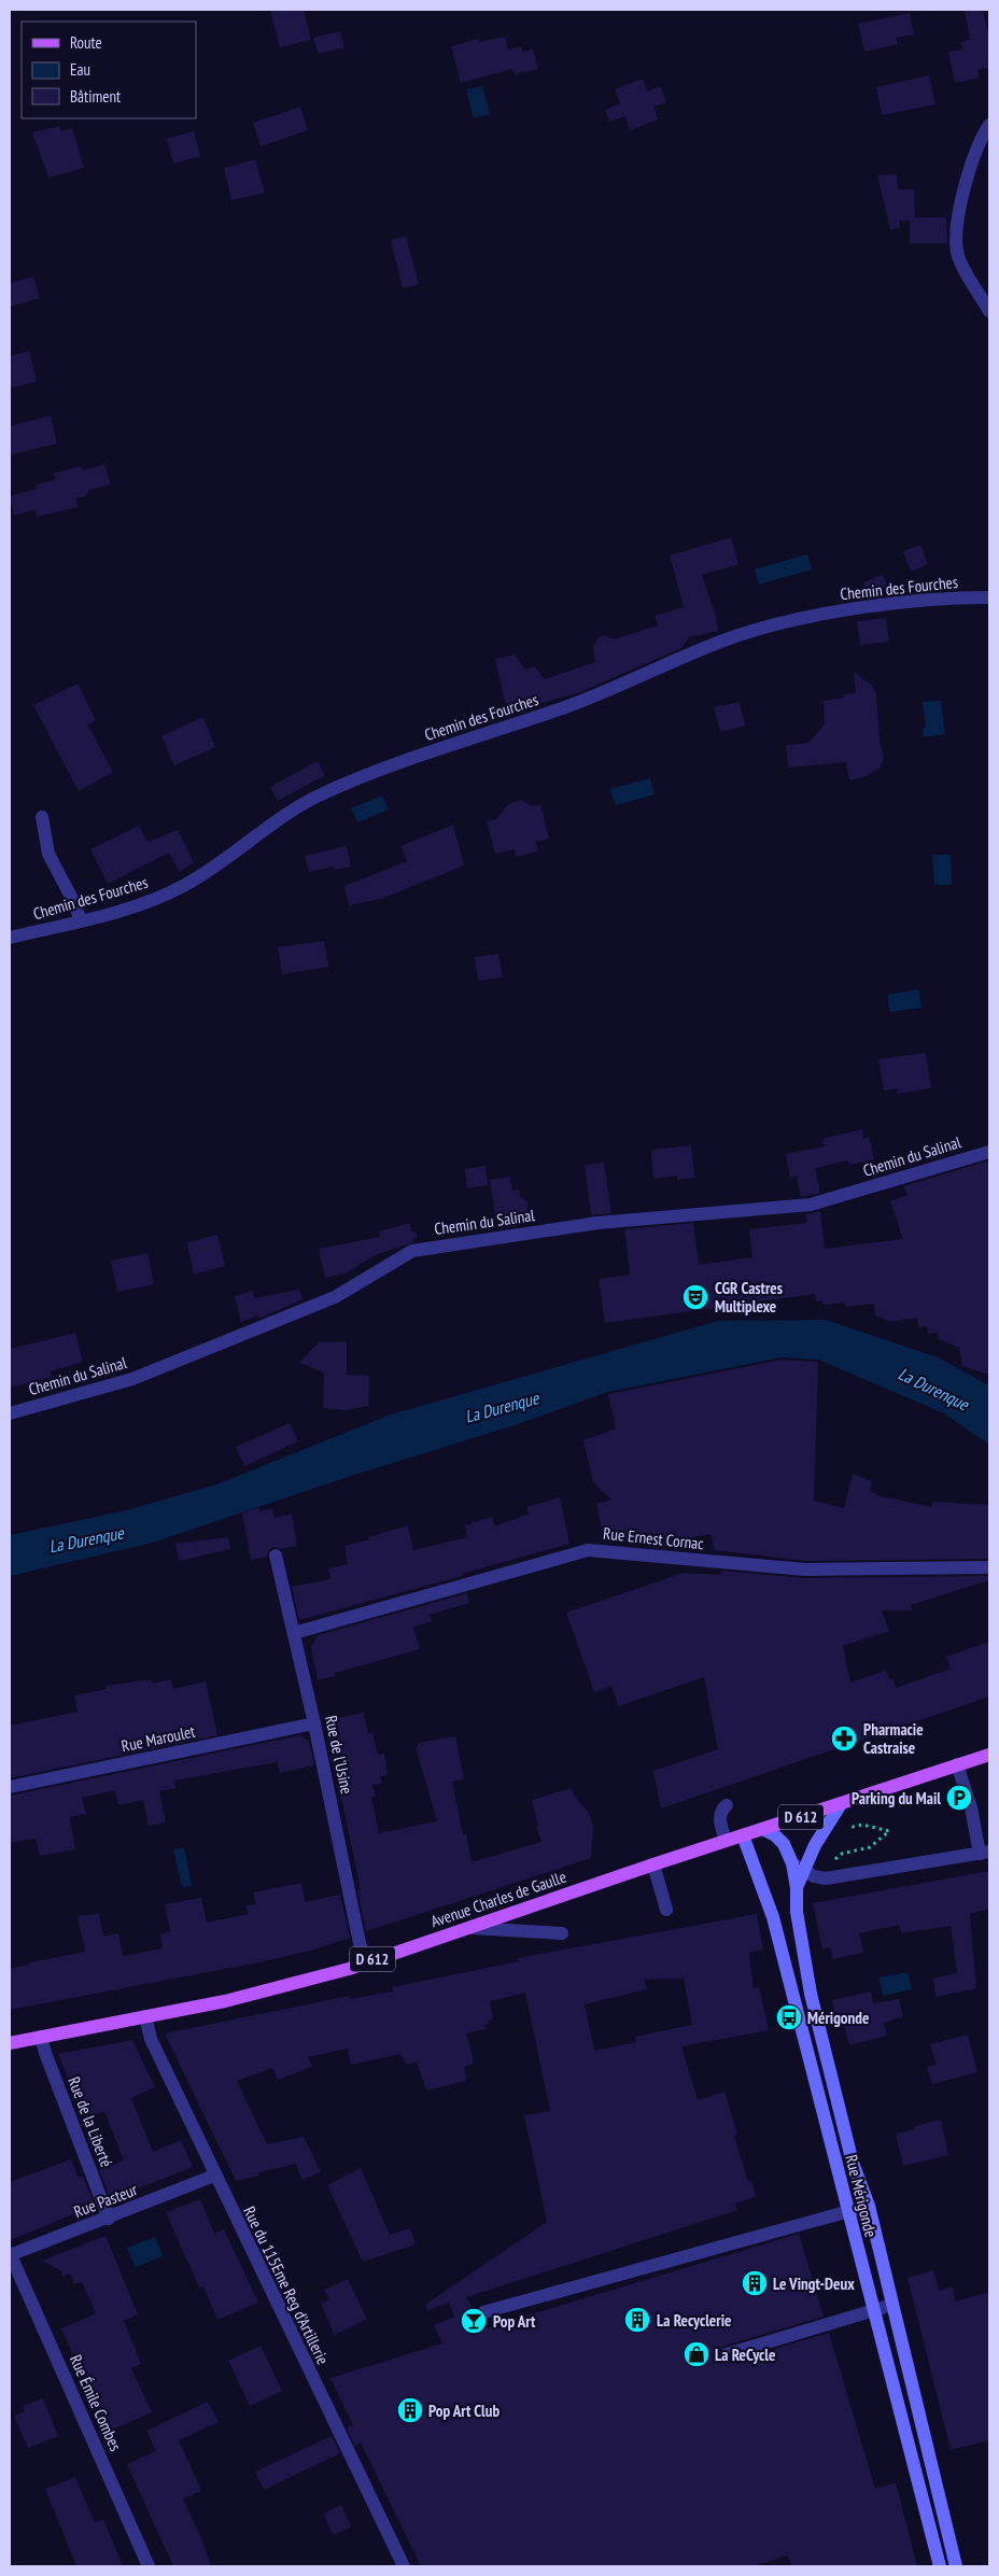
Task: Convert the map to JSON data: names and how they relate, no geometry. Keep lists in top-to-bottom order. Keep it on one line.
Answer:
{"streets":{"main road":["D 612","Avenue Charles de Gaulle"],"street":["Chemin des Fourches","Chemin du Salinal","Rue Ernest Cornac","Rue Maroulet","Rue de l'Usine","Rue de la Liberté","Rue Mérigonde","Rue Pasteur","Rue du 115Eme Reg d'Artillerie","Rue Émile Combes"]},"crossings":[["Rue Ernest Cornac","Rue de l'Usine"],["Rue Maroulet","Rue de l'Usine"],["Rue de l'Usine","Avenue Charles de Gaulle"],["Avenue Charles de Gaulle","Rue de la Liberté"],["Avenue Charles de Gaulle","Rue Mérigonde"],["Avenue Charles de Gaulle","Rue du 115Eme Reg d'Artillerie"],["Rue de la Liberté","Rue Pasteur"],["Rue Pasteur","Rue du 115Eme Reg d'Artillerie"],["Rue Pasteur","Rue Émile Combes"]],"water":["La Durenque"],"places":{"theatre":["CGR Castres Multiplexe"],"pharmacy":["Pharmacie Castraise"],"parking":["Parking du Mail"],"bus stop":["Mérigonde"],"building":["Le Vingt-Deux","La Recyclerie","Pop Art Club"],"bar":["Pop Art"],"shop":["La ReCycle"]},"legend":["Route","Eau","Bâtiment"]}
